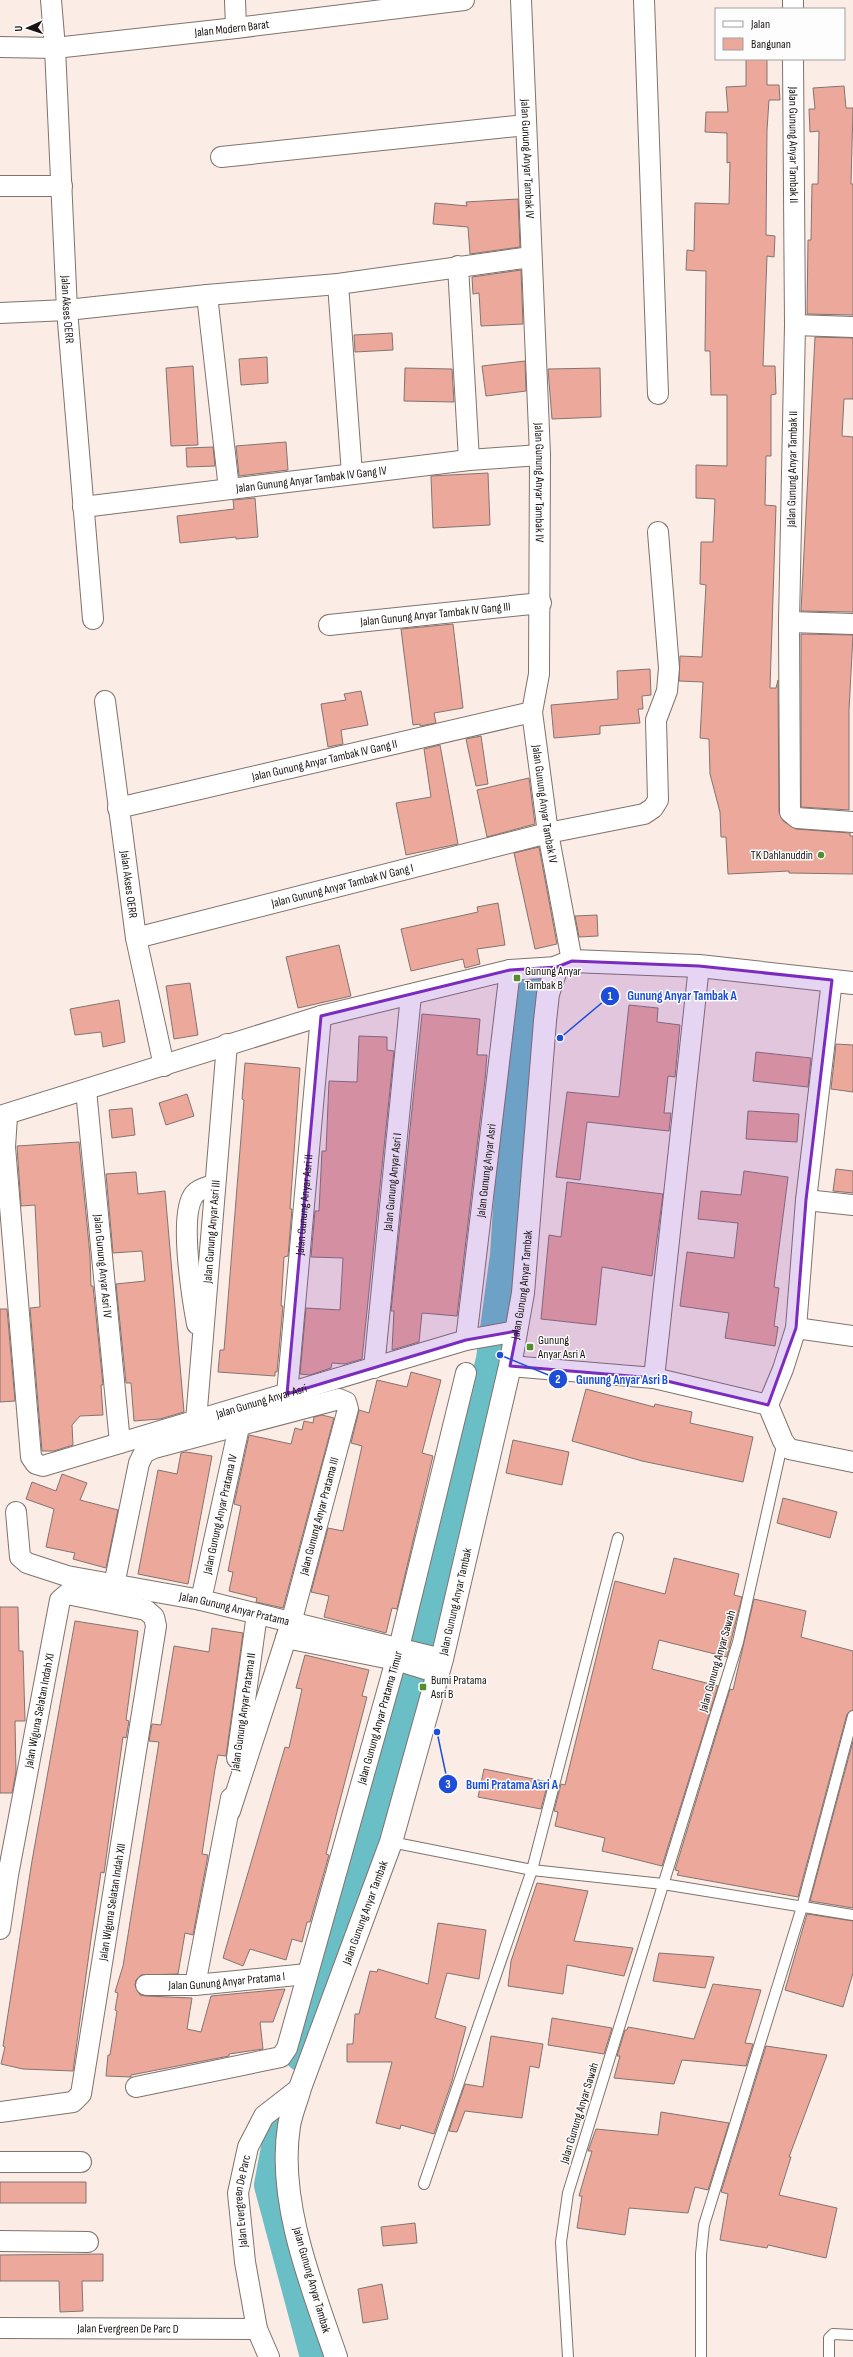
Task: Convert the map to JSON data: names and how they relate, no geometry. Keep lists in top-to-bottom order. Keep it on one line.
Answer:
{"streets":{"street":["Jalan Modern Barat","Jalan Gunung Anyar Tambak II","Jalan Gunung Anyar Tambak IV","Jalan Akses OERR","Jalan Gunung Anyar Tambak IV Gang IV","Jalan Gunung Anyar Tambak IV Gang III","Jalan Gunung Anyar Tambak IV Gang II","Jalan Gunung Anyar Tambak IV Gang I","Jalan Gunung Anyar Asri","Jalan Gunung Anyar Asri I","Jalan Gunung Anyar Asri II","Jalan Gunung Anyar Asri III","Jalan Gunung Anyar Asri IV","Jalan Gunung Anyar Tambak","Jalan Gunung Anyar Pratama IV","Jalan Gunung Anyar Pratama III","Jalan Gunung Anyar Pratama","Jalan Wiguna Selatan Indah XI","Jalan Gunung Anyar Pratama II","Jalan Gunung Anyar Pratama Timur","Jalan Wiguna Selatan Indah XII","Jalan Gunung Anyar Pratama I","Jalan Evergreen De Parc","Jalan Evergreen De Parc D"],"lane":["Jalan Gunung Anyar Sawah"]},"crossings":[["Jalan Modern Barat","Jalan Akses OERR"],["Jalan Gunung Anyar Tambak IV","Jalan Gunung Anyar Tambak IV Gang IV"],["Jalan Gunung Anyar Tambak IV","Jalan Gunung Anyar Tambak IV Gang III"],["Jalan Gunung Anyar Tambak IV","Jalan Gunung Anyar Tambak IV Gang II"],["Jalan Gunung Anyar Tambak IV","Jalan Gunung Anyar Tambak IV Gang I"],["Jalan Gunung Anyar Tambak IV","Jalan Gunung Anyar Tambak"],["Jalan Akses OERR","Jalan Gunung Anyar Tambak IV Gang IV"],["Jalan Akses OERR","Jalan Gunung Anyar Tambak IV Gang II"],["Jalan Akses OERR","Jalan Gunung Anyar Tambak IV Gang I"],["Jalan Gunung Anyar Asri","Jalan Gunung Anyar Asri I"],["Jalan Gunung Anyar Asri","Jalan Gunung Anyar Asri II"],["Jalan Gunung Anyar Asri","Jalan Gunung Anyar Asri III"],["Jalan Gunung Anyar Asri","Jalan Gunung Anyar Asri IV"],["Jalan Gunung Anyar Asri","Jalan Gunung Anyar Tambak"],["Jalan Gunung Anyar Tambak","Jalan Gunung Anyar Pratama"],["Jalan Gunung Anyar Tambak","Jalan Gunung Anyar Pratama Timur"],["Jalan Gunung Anyar Tambak","Jalan Evergreen De Parc"],["Jalan Gunung Anyar Pratama IV","Jalan Gunung Anyar Pratama III"],["Jalan Gunung Anyar Pratama IV","Jalan Gunung Anyar Pratama"],["Jalan Gunung Anyar Pratama III","Jalan Gunung Anyar Pratama"],["Jalan Gunung Anyar Pratama III","Jalan Gunung Anyar Pratama II"],["Jalan Gunung Anyar Pratama","Jalan Gunung Anyar Pratama II"],["Jalan Gunung Anyar Pratama","Jalan Gunung Anyar Pratama Timur"],["Jalan Wiguna Selatan Indah XI","Jalan Wiguna Selatan Indah XII"],["Jalan Gunung Anyar Pratama II","Jalan Gunung Anyar Pratama I"],["Jalan Gunung Anyar Pratama Timur","Jalan Gunung Anyar Pratama I"],["Jalan Evergreen De Parc","Jalan Evergreen De Parc D"]],"places":{"other":["TK Dahlanuddin","Gunung Anyar Tambak A","Gunung Anyar Asri B","Bumi Pratama Asri A"],"transit":["Gunung Anyar Tambak B","Gunung Anyar Asri A","Bumi Pratama Asri B"]},"legend":["Jalan","Bangunan"],"north":"left"}
